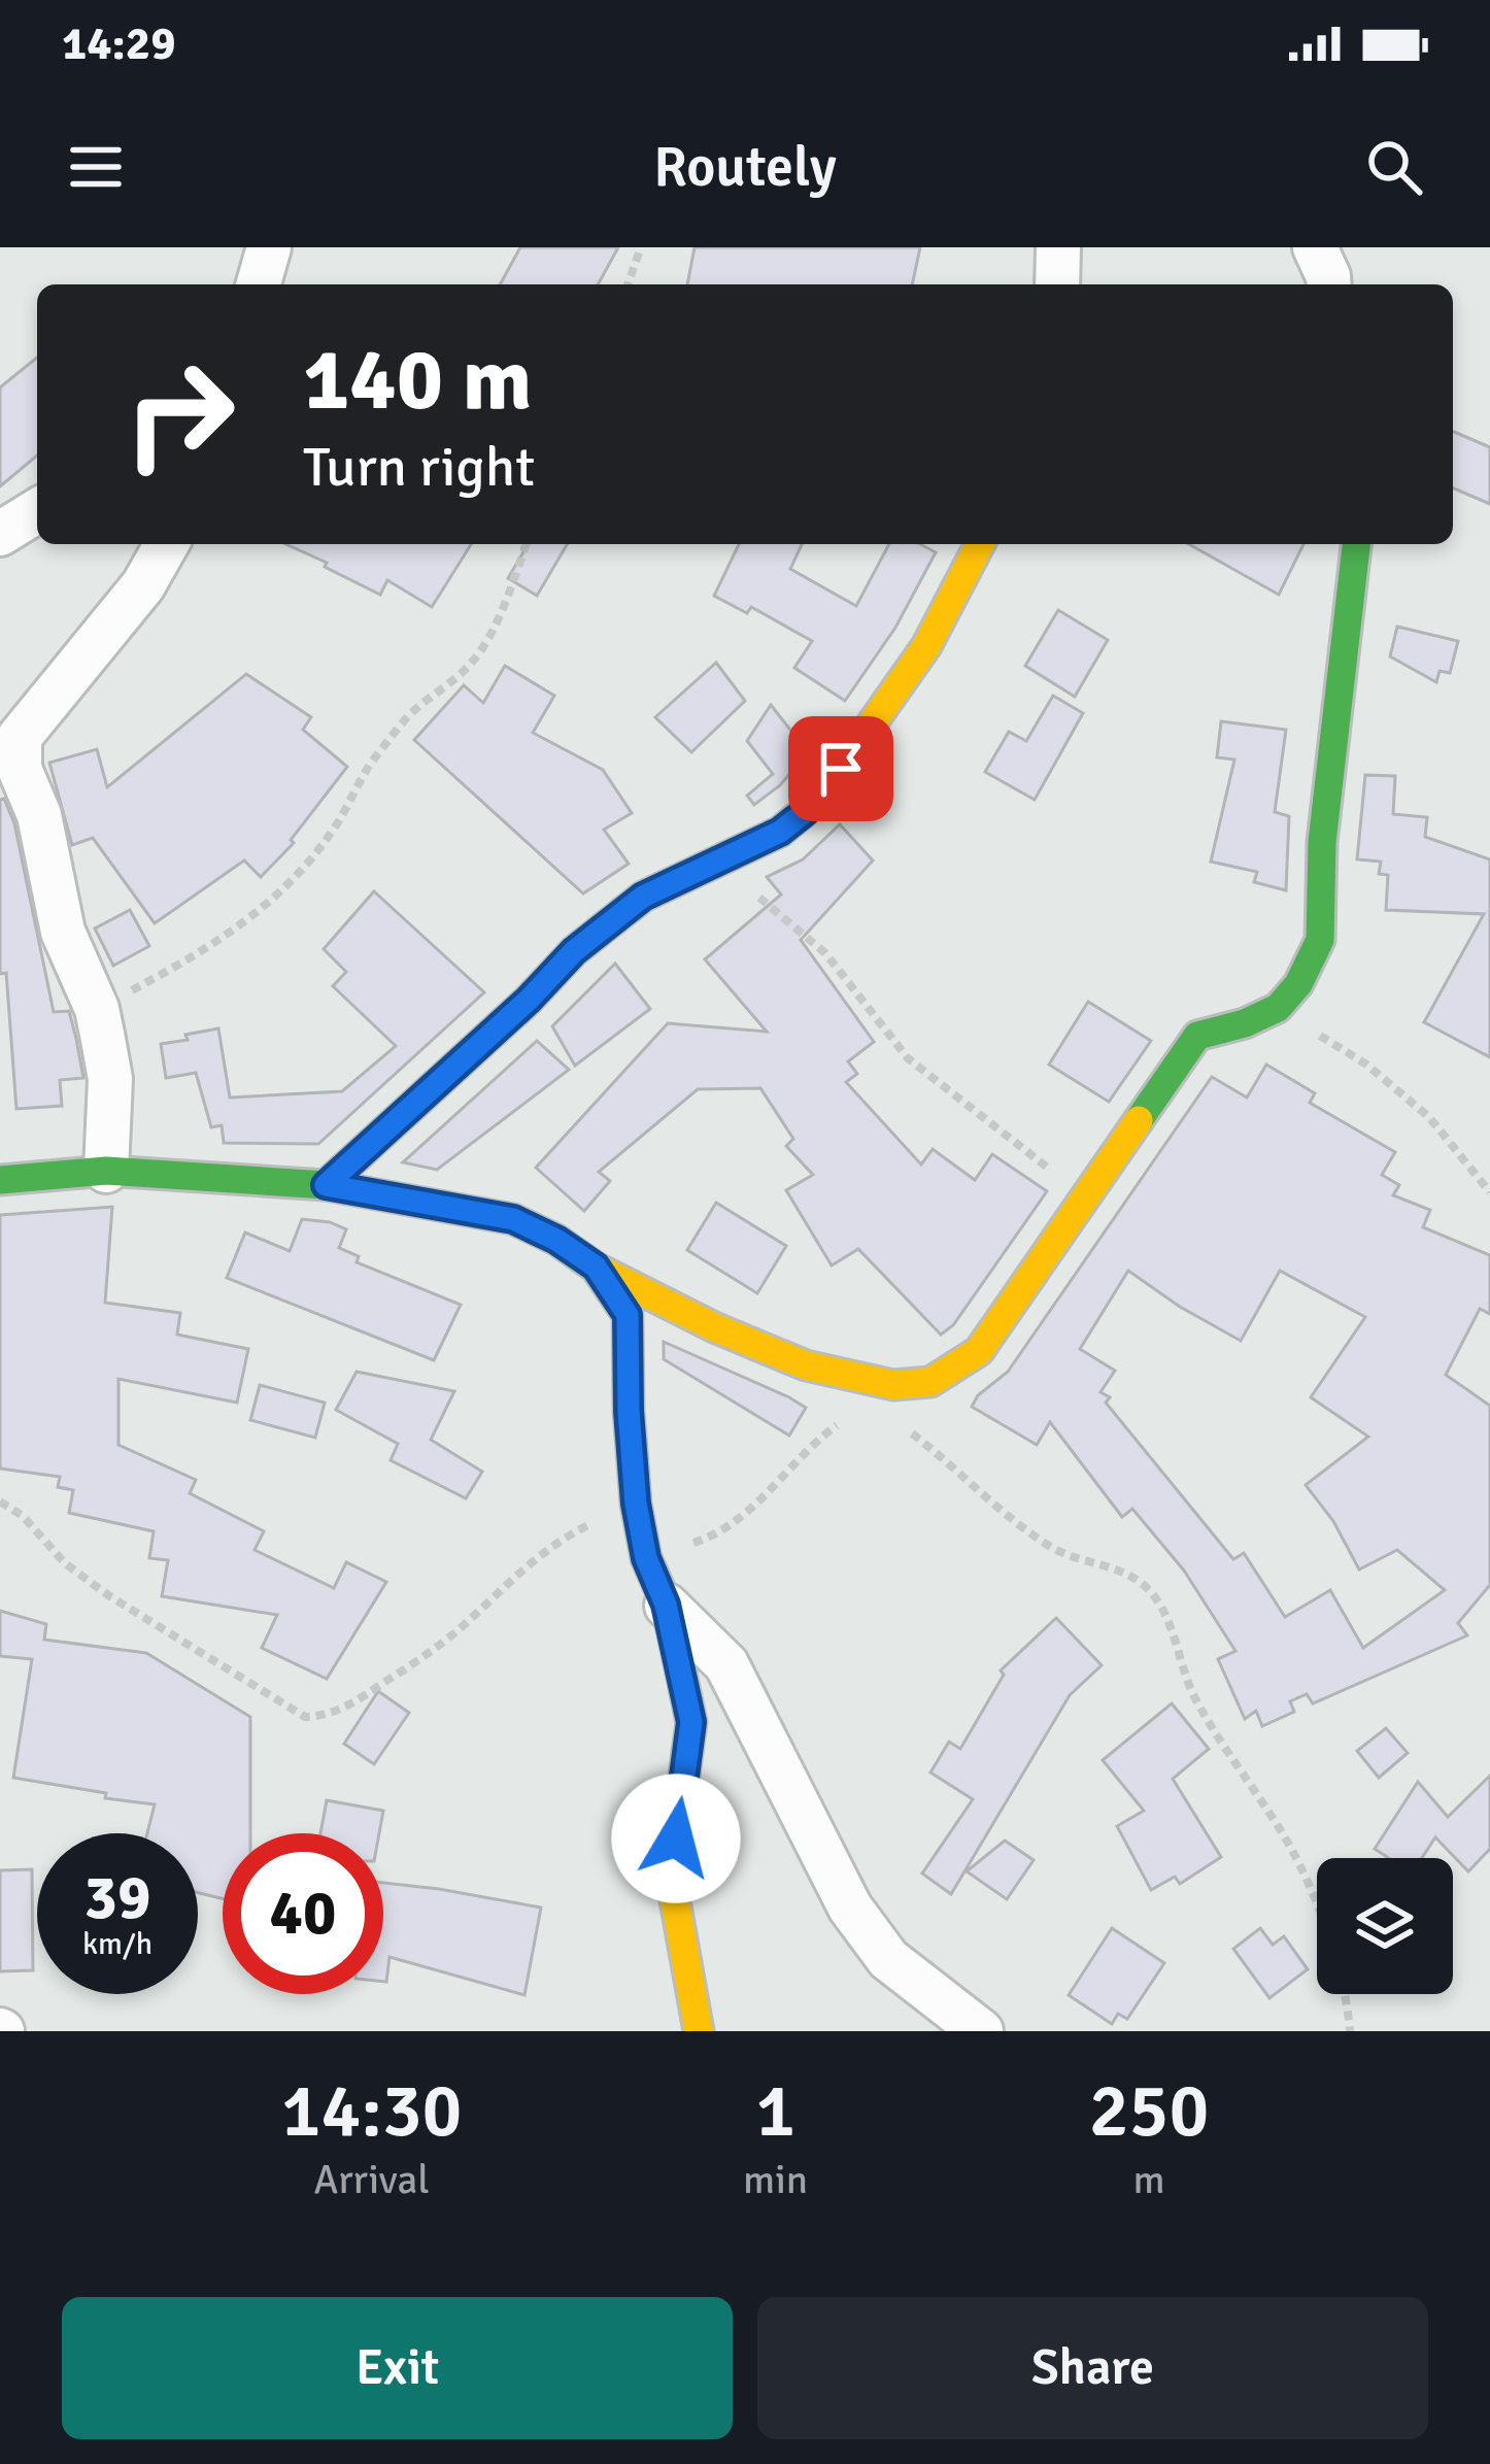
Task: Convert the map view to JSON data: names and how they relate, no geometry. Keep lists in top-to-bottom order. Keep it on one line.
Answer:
{"page":{"status":"14:29","header":"Routely","turn":["140 m","Turn right"],"speed":"39 km/h","limit":"40","eta":["14:30","Arrival","1","min","250","m"],"buttons":["Exit","Share"]}}
